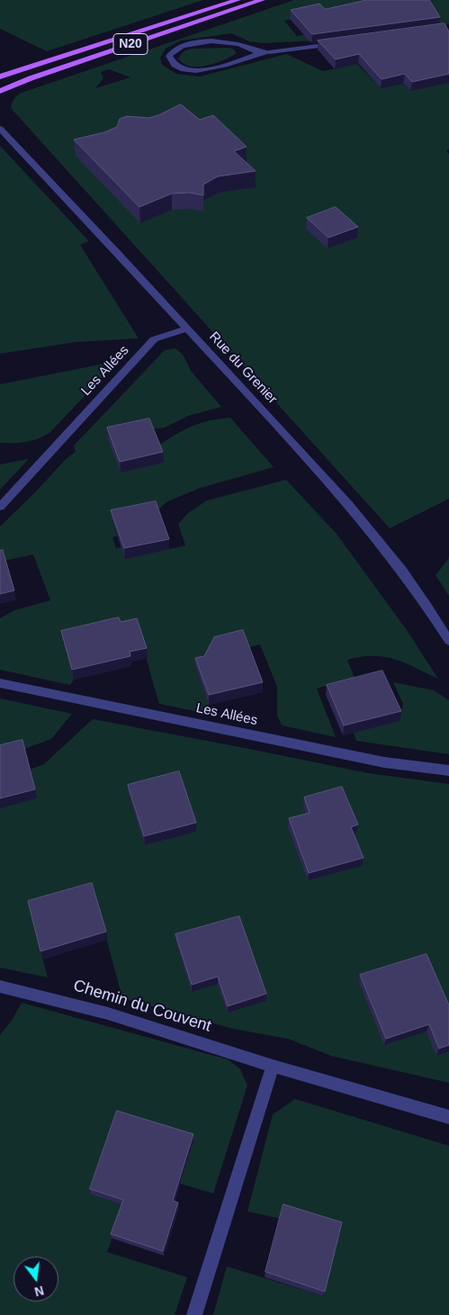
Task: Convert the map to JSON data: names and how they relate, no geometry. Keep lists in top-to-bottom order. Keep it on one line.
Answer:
{"streets":{"main road":["N20"],"street":["Rue du Grenier","Les Allées","Chemin du Couvent"]},"crossings":[["Rue du Grenier","Les Allées"]],"north":"bottom"}
